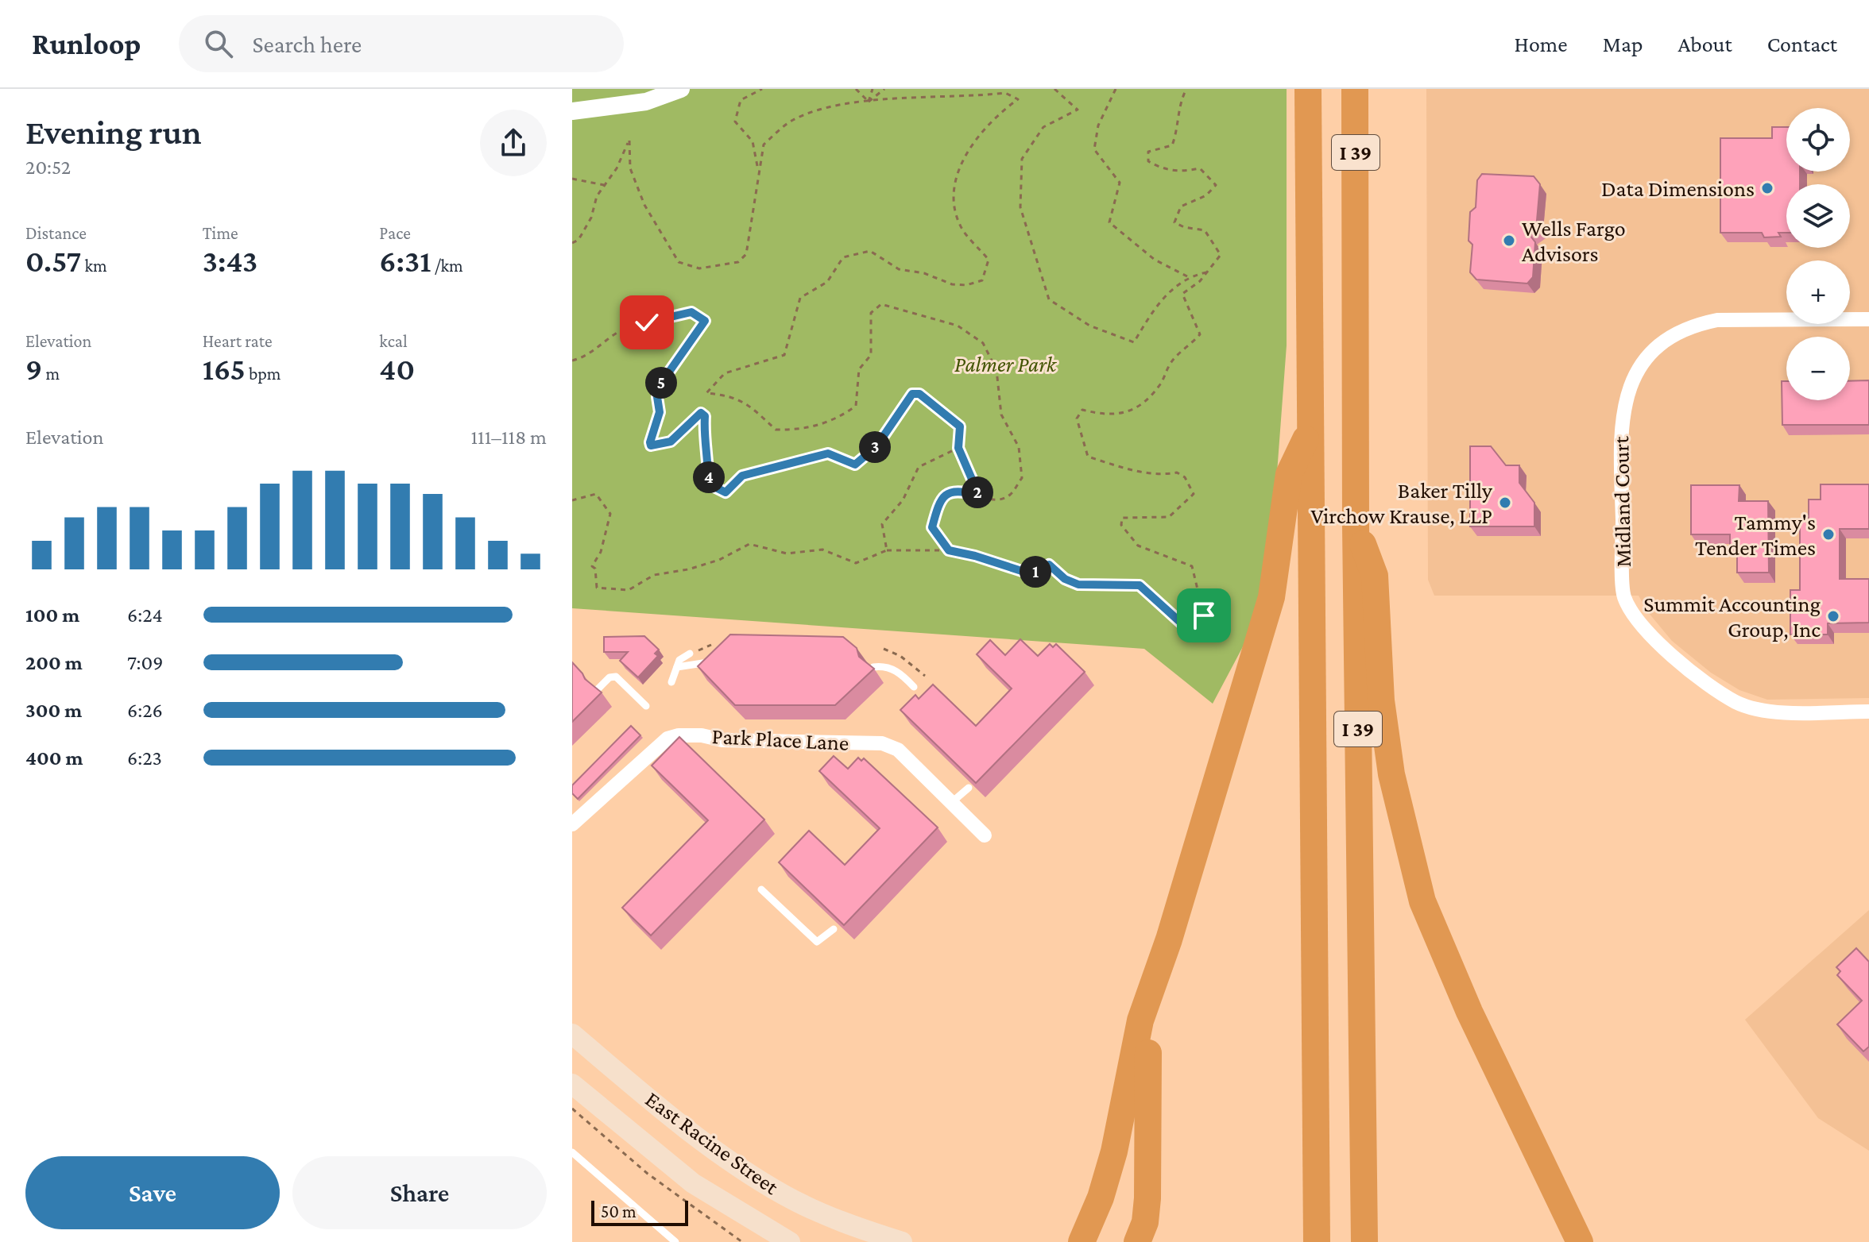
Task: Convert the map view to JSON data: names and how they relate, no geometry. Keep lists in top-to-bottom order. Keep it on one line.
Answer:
{"streets":{"highway":["I 39"],"main road":["East Racine Street"],"street":["Midland Court","Park Place Lane"]},"parks":["Palmer Park"],"places":["Data Dimensions","Wells Fargo Advisors","Baker Tilly Virchow Krause, LLP","Tammy's Tender Times","Summit Accounting Group, Inc"],"scale_bar":"50 m","page":{"header":"Runloop","search":"Search here","nav":["Home","Map","About","Contact"],"heading":["Evening run","20:52"],"map_buttons":["+","−"],"stats":[["Distance","0.57 km"],["Time","3:43"],["Pace","6:31 /km"],["Elevation","9 m"],["Heart rate","165 bpm"],["kcal","40"]],"pins":["5","3","4","2","1"],"chart":["Elevation","111–118 m"],"list":[{"name":"100 m","note":"6:24"},{"name":"200 m","note":"7:09"},{"name":"300 m","note":"6:26"},{"name":"400 m","note":"6:23"}],"buttons":["Save","Share"],"scale":"50 m"}}
